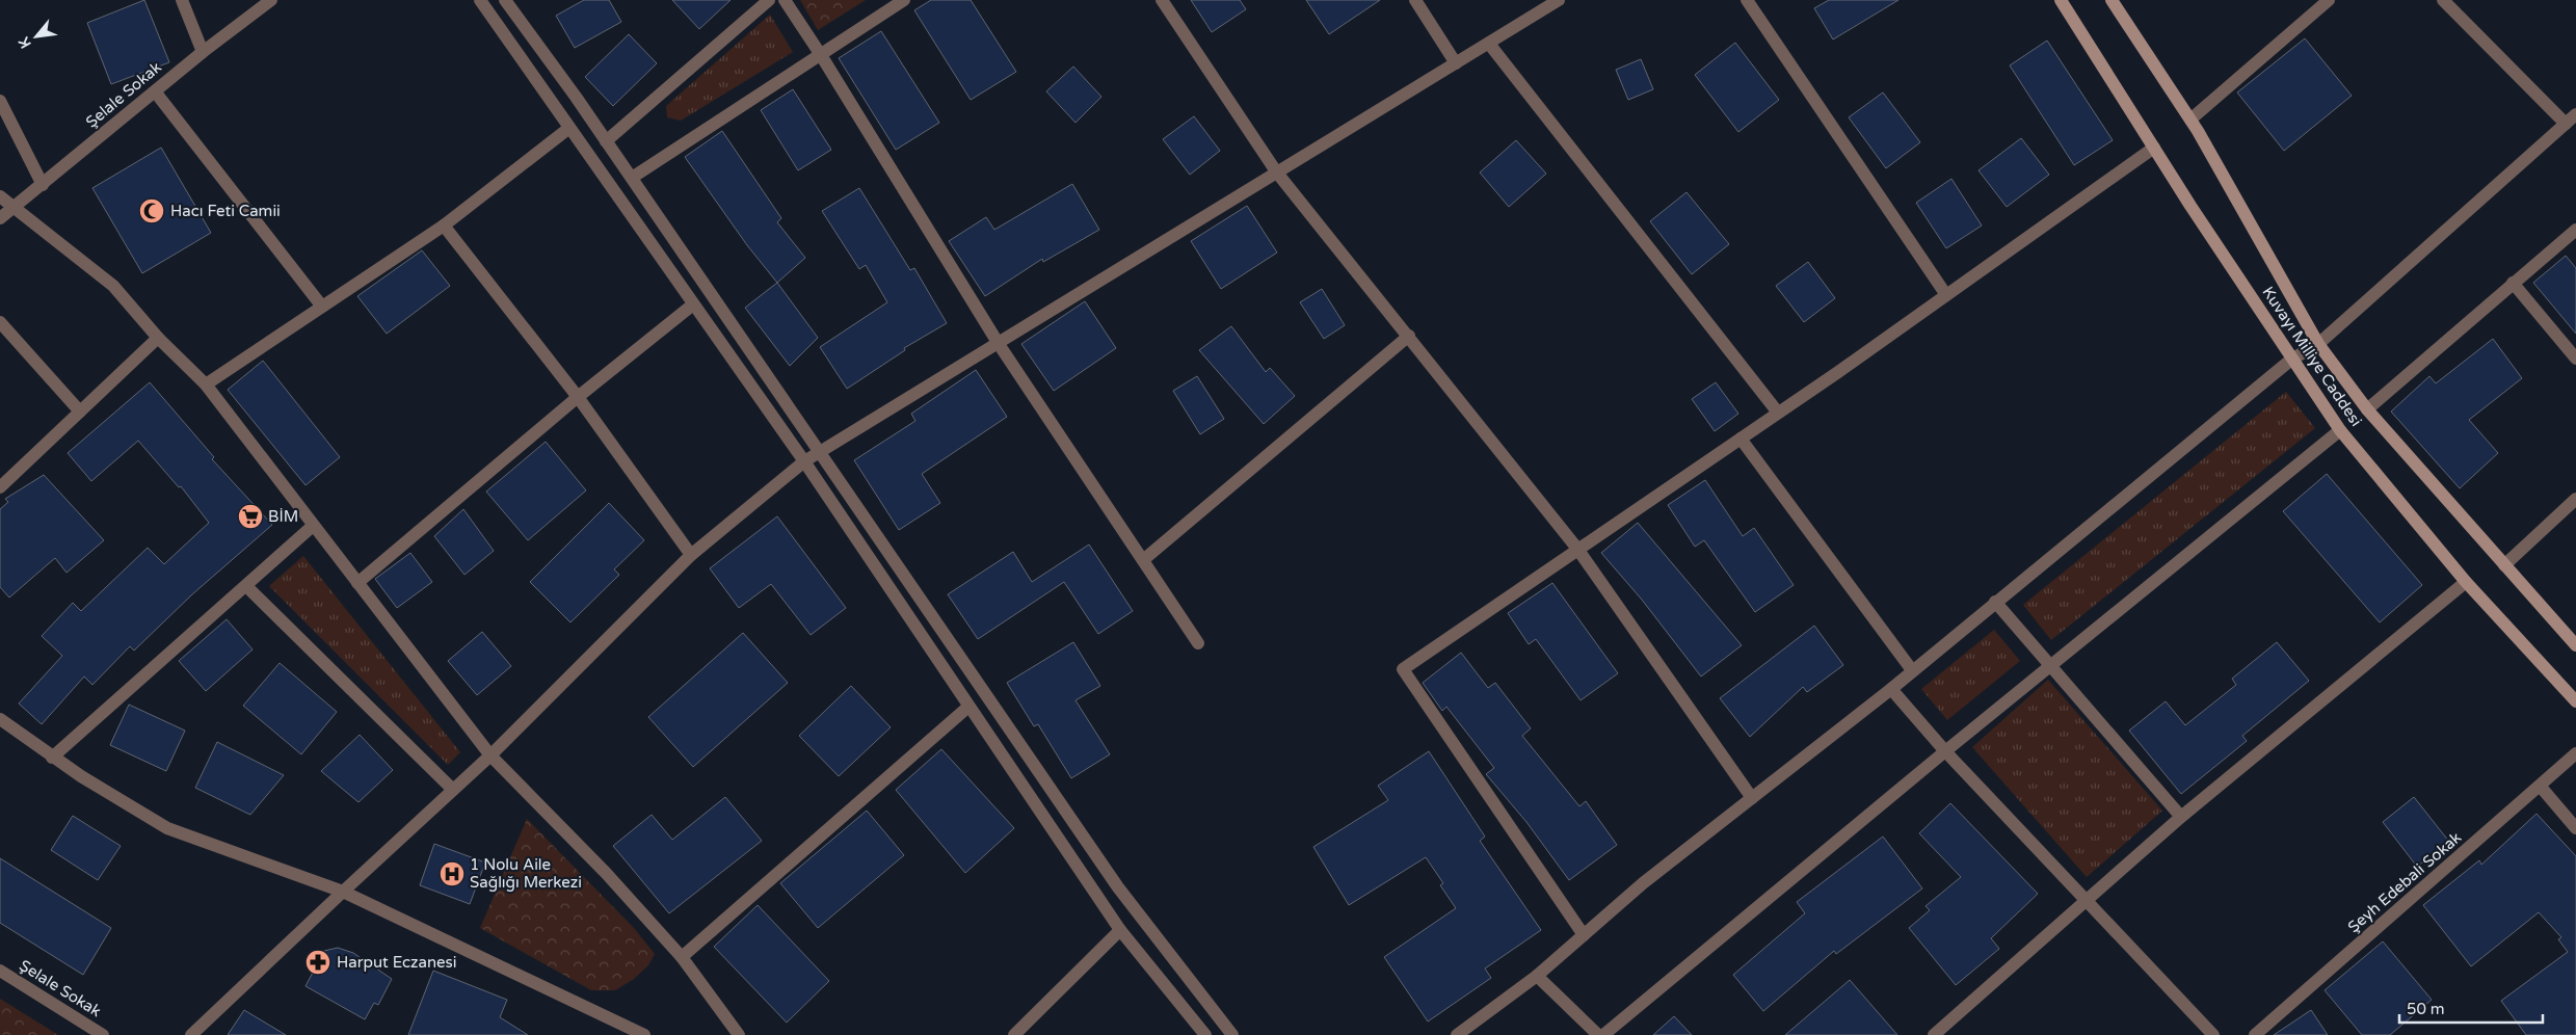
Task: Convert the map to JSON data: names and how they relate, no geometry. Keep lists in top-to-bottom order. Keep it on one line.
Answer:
{"streets":{"main road":["Kuvayı Milliye Caddesi"],"street":["Şelale Sokak","Şeyh Edebali Sokak"]},"places":{"mosque":["Hacı Feti Camii"],"supermarket":["BİM"],"hospital":["1 Nolu Aile Sağlığı Merkezi"],"pharmacy":["Harput Eczanesi"]},"scale_bar":"50 m","north":"bottom left"}
